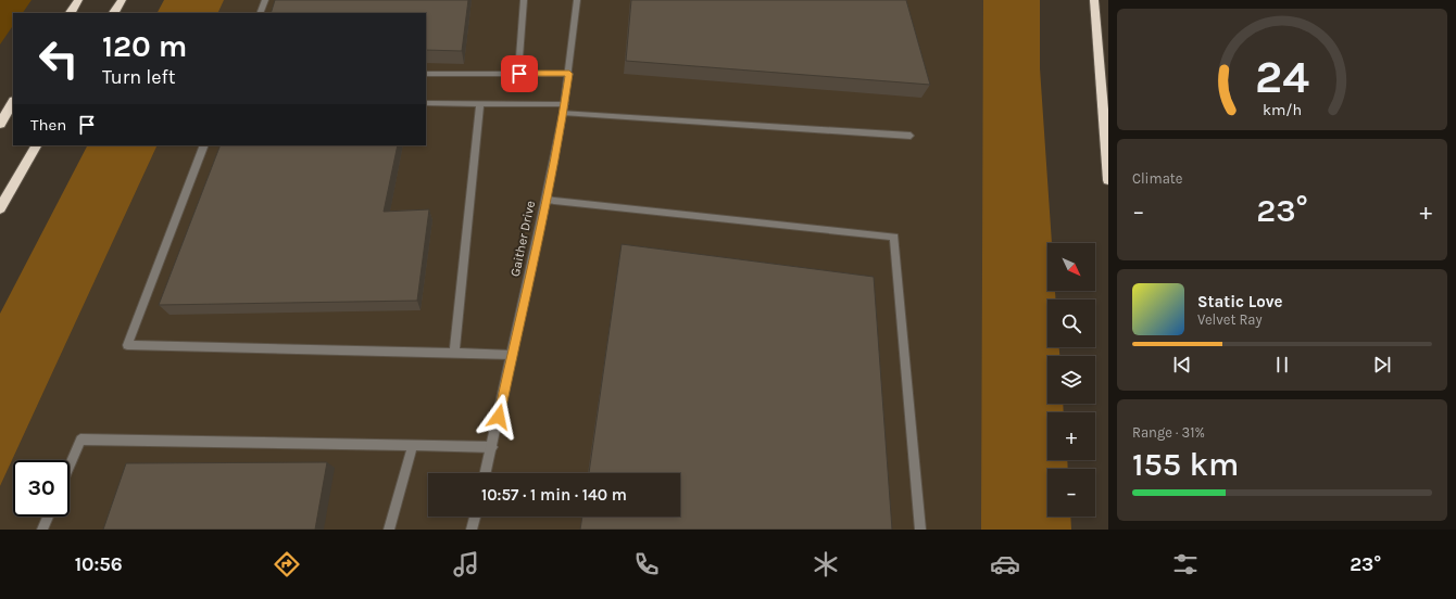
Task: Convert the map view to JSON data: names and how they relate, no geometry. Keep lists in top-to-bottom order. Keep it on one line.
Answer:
{"streets":{"street":["Gaither Drive"]},"north":"bottom right","page":{"turn":["120 m","Turn left"],"then":"Then","tile":["Climate",["Range · 31%","155 km"]],"heat":["−","23°","+"],"map_buttons":["+","−"],"song":["Static Love","Velvet Ray"],"limit":"30","trip":"10:57 · 1 min · 140 m","tabs":["10:56","23°"],"gauge":["24","km/h"]}}
